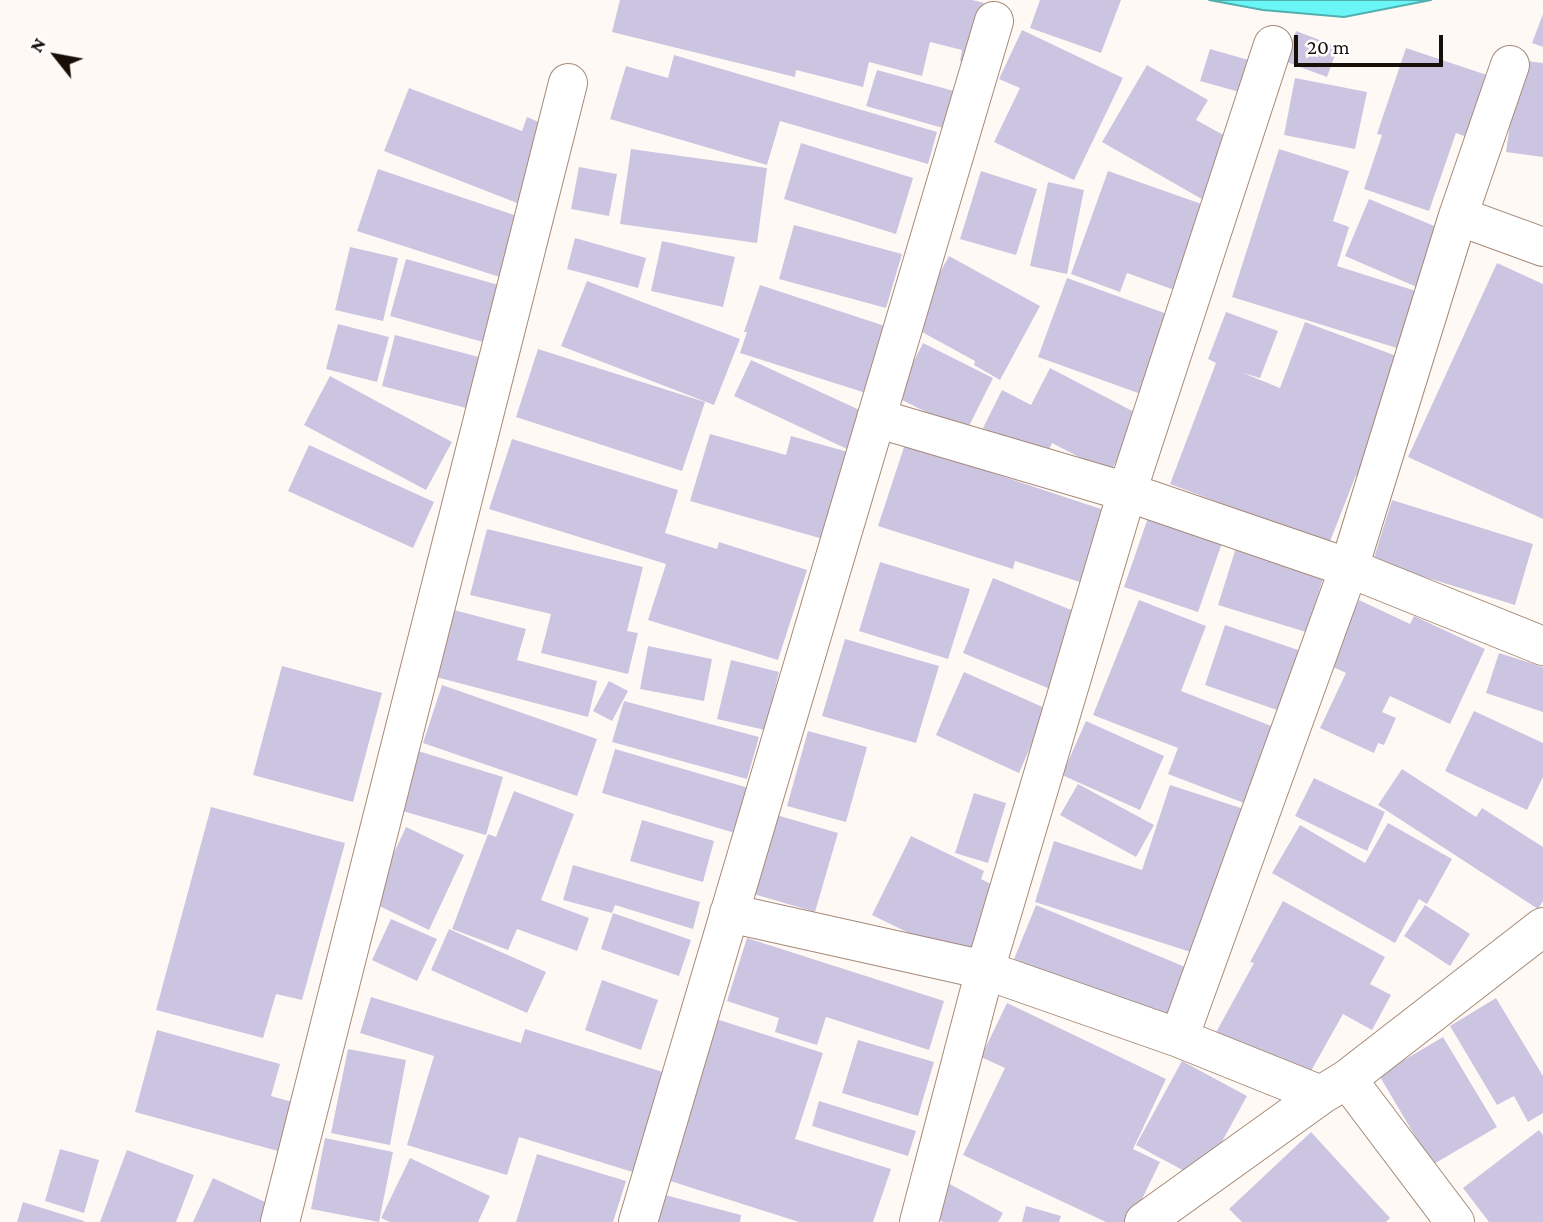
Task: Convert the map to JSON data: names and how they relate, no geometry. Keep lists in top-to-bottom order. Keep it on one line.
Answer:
{"scale_bar":"20 m","north":"top left"}
